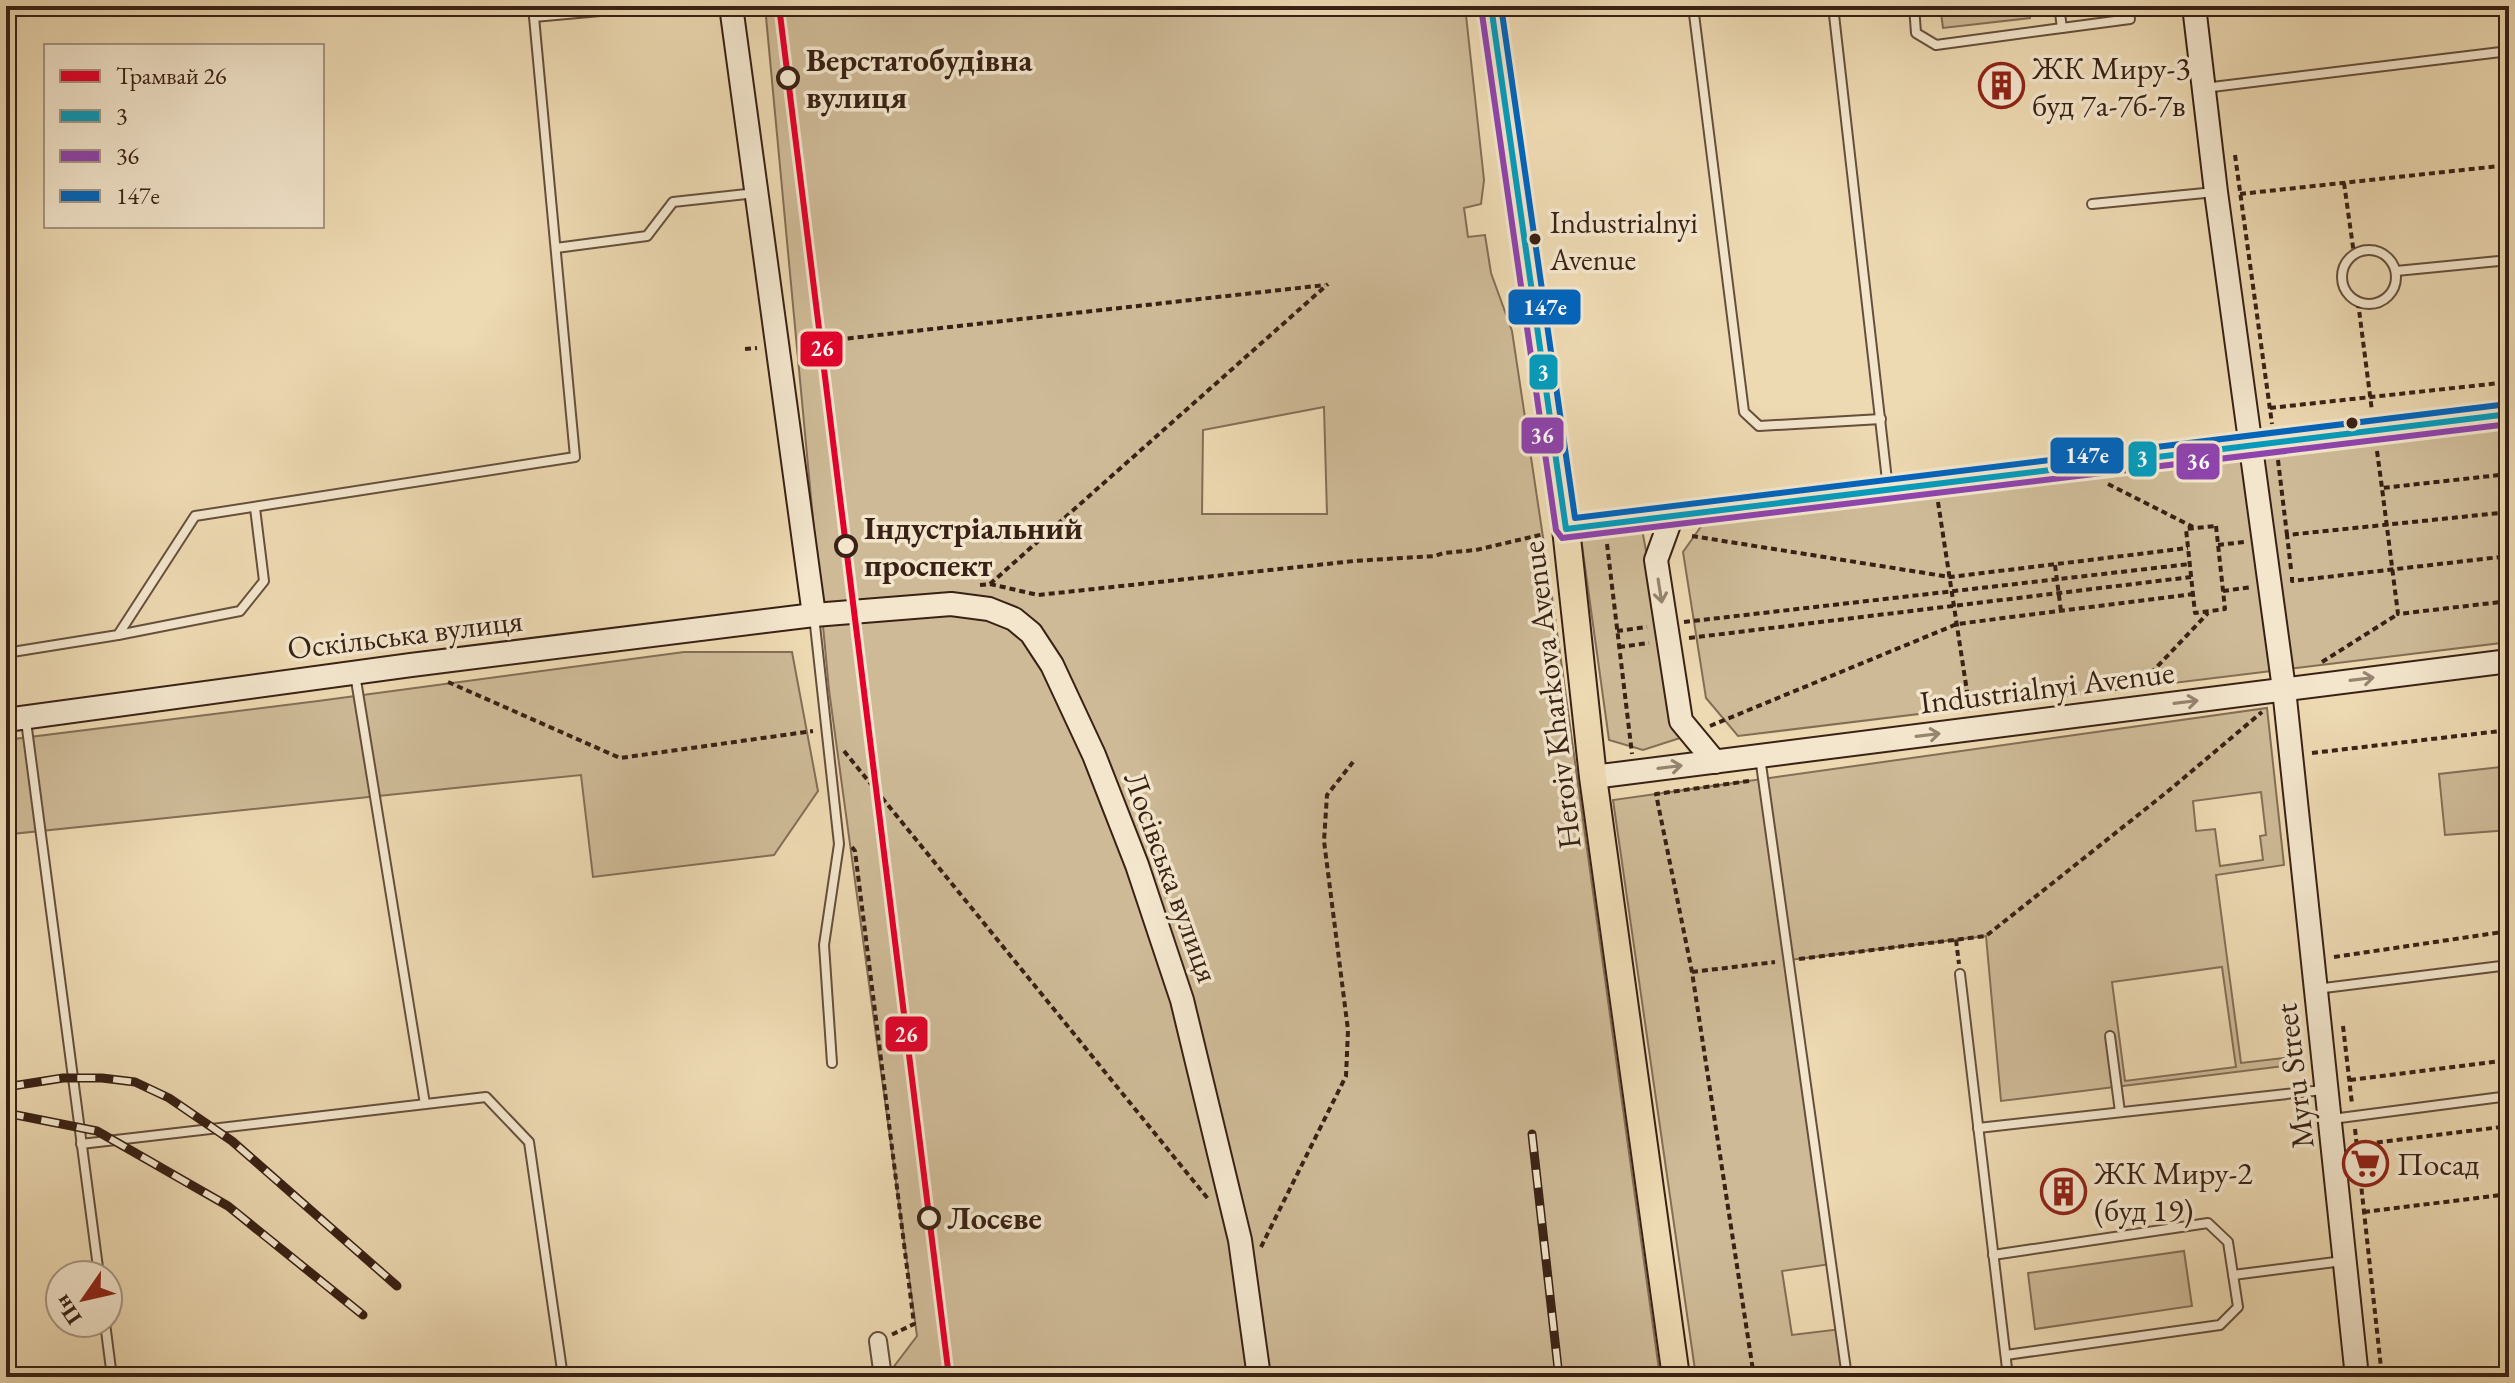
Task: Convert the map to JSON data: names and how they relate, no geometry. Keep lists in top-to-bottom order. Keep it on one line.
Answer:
{"streets":{"main road":["Heroiv Kharkova Avenue"],"street":["Оскільська вулиця","Industrialnyi Avenue","Лосівська вулиця","Myru Street"]},"crossings":[["Оскільська вулиця","Лосівська вулиця"],["Industrialnyi Avenue","Heroiv Kharkova Avenue"],["Industrialnyi Avenue","Myru Street"]],"one_way":["Industrialnyi Avenue"],"places":{"other":["Верстатобудівна вулиця","Industrialnyi Avenue","Індустріальний проспект","Лосєве"],"building":["ЖК Миру-3 буд 7а-7б-7в","ЖК Миру-2 (буд 19)"],"supermarket":["Посад"]},"lines":["tram line 26","transit line 3","transit line 147е","transit line 36"],"legend":["Трамвай 26","3","36","147е"],"north":"bottom left"}
